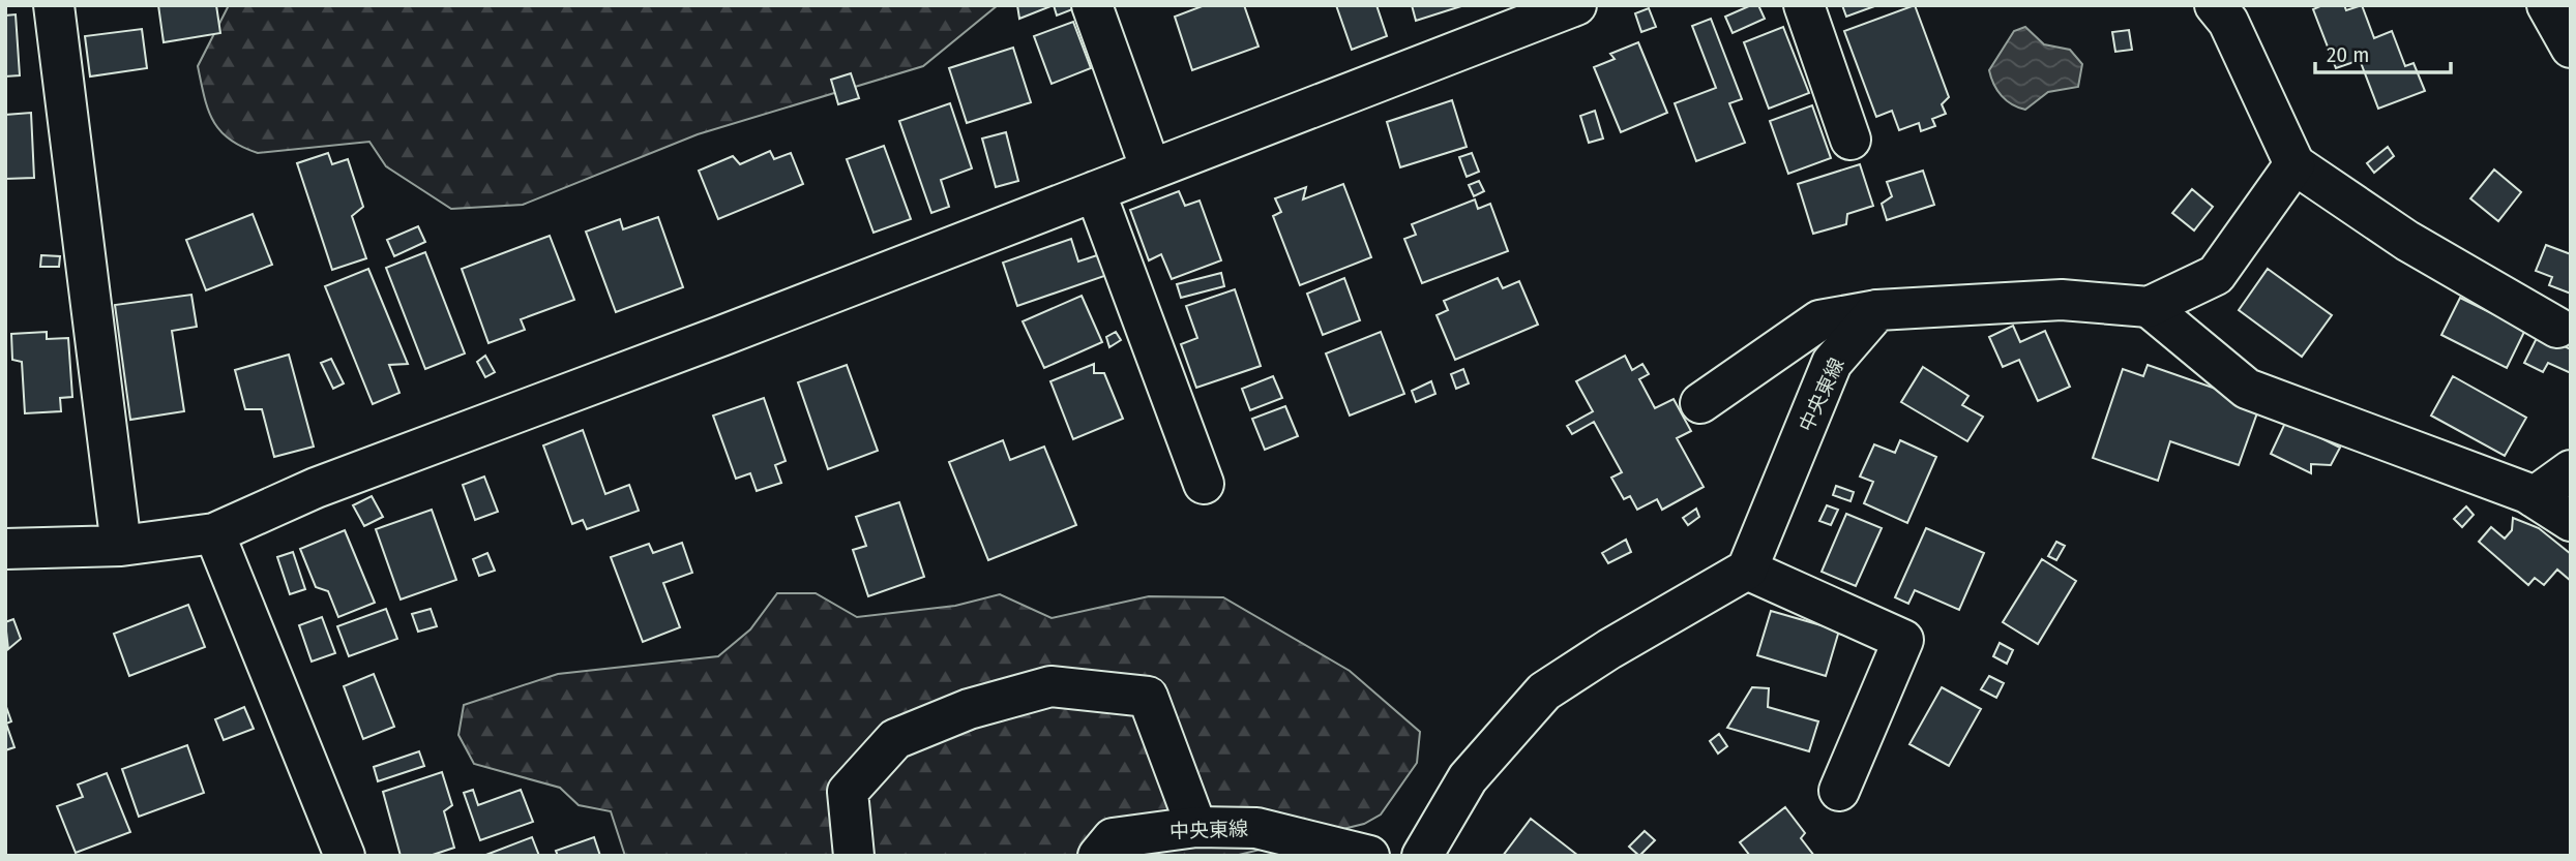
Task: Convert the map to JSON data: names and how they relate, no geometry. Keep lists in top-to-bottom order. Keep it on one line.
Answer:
{"streets":{"street":["中央東線"]},"scale_bar":"20 m"}
